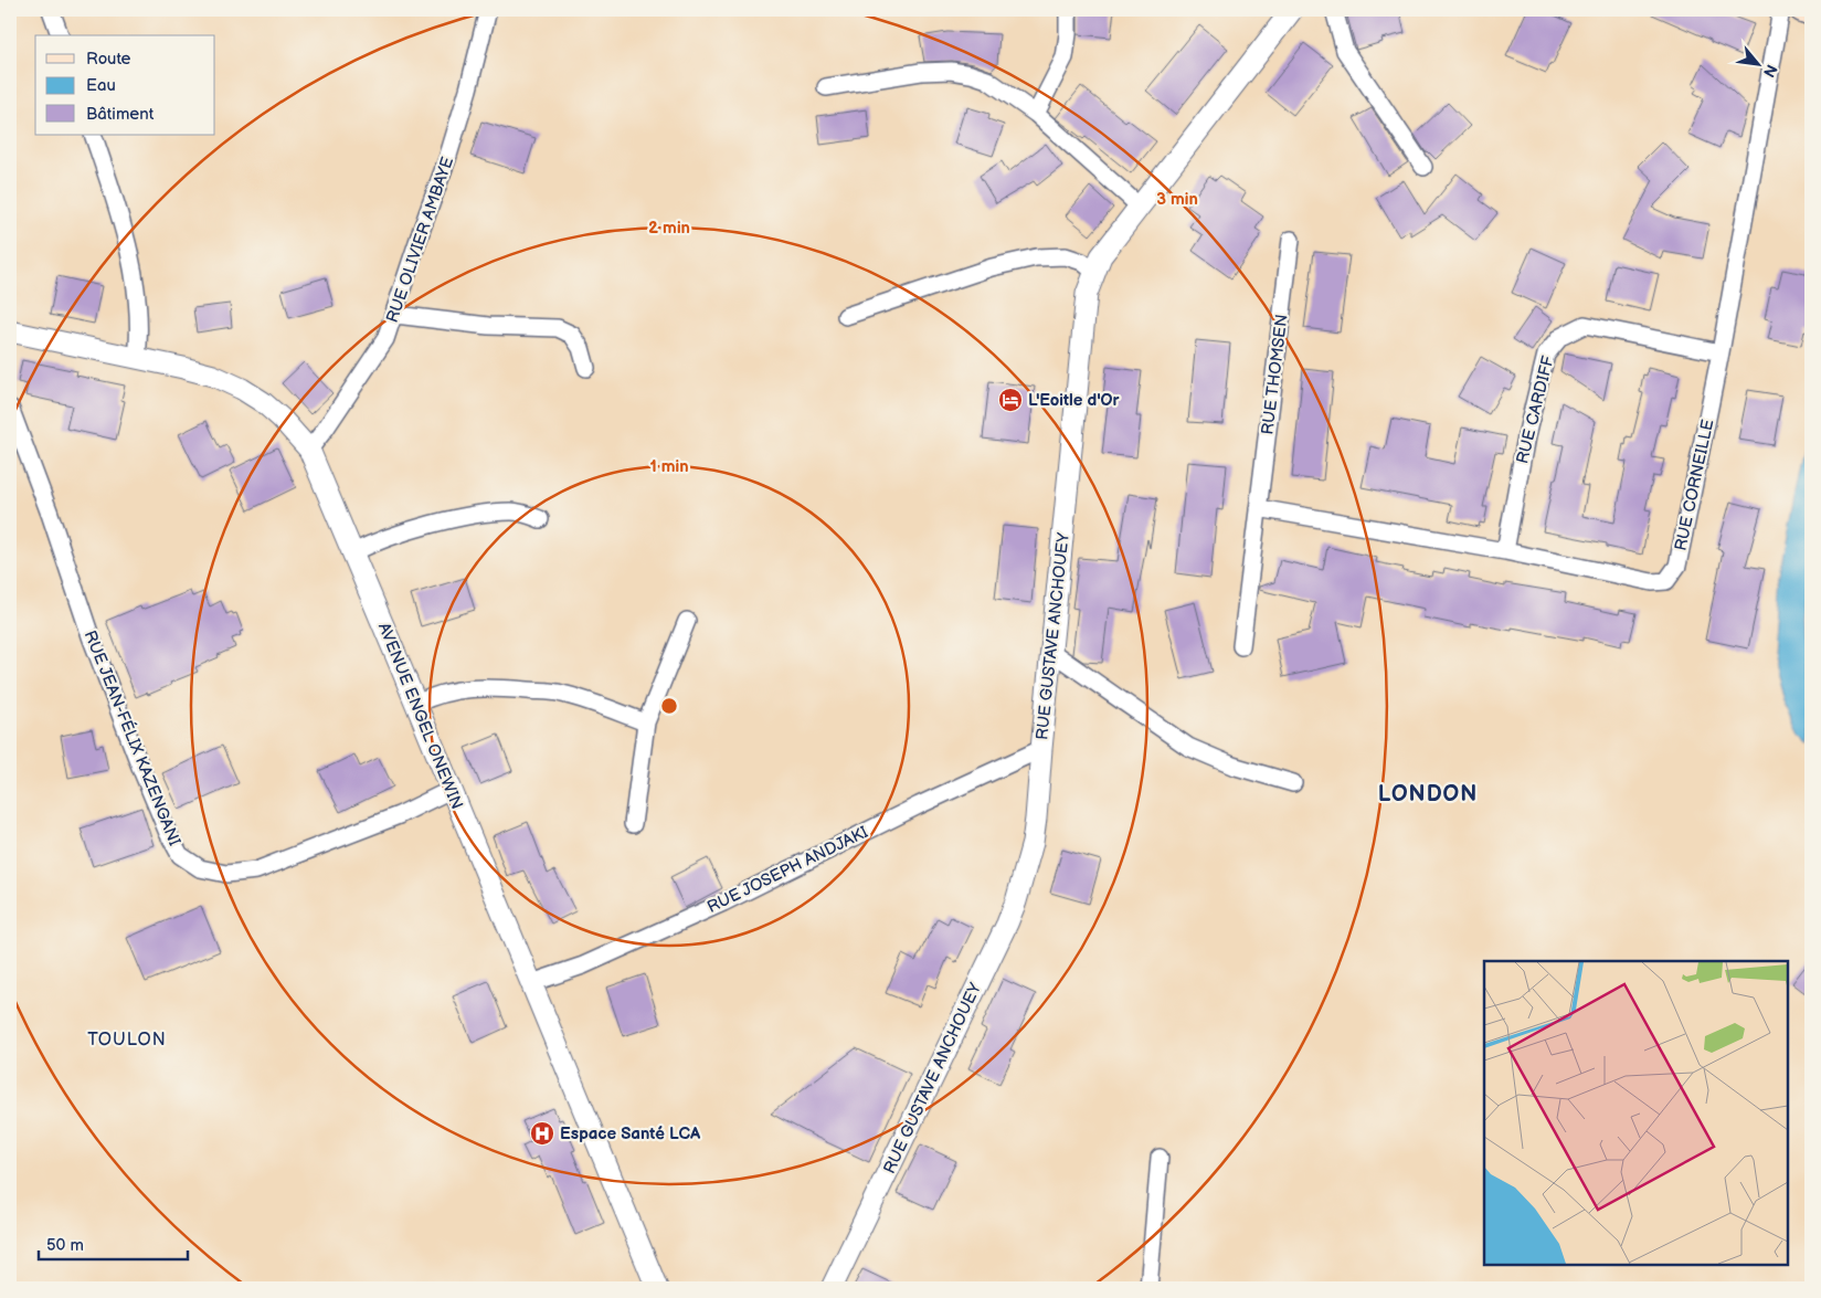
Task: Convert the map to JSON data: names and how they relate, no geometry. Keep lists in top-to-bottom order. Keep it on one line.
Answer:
{"streets":{"street":["RUE OLIVIER AMBAYE","RUE THOMSEN","RUE CARDIFF","RUE CORNEILLE","RUE GUSTAVE ANCHOUEY","AVENUE ENGEL ONEWIN","RUE JEAN-FÉLIX KAZENGANI","RUE JOSEPH ANDJAKI"]},"crossings":[["RUE OLIVIER AMBAYE","AVENUE ENGEL ONEWIN"],["RUE THOMSEN","RUE CORNEILLE"],["RUE CARDIFF","RUE CORNEILLE"],["RUE GUSTAVE ANCHOUEY","RUE JOSEPH ANDJAKI"],["AVENUE ENGEL ONEWIN","RUE JEAN-FÉLIX KAZENGANI"],["AVENUE ENGEL ONEWIN","RUE JOSEPH ANDJAKI"]],"districts":["LONDON","TOULON"],"places":{"hotel":["L'Eoitle d'Or"],"hospital":["Espace Santé LCA"]},"legend":["Route","Eau","Bâtiment"],"scale_bar":"50 m","north":"bottom right","rings":["3 min","2 min","1 min"]}
